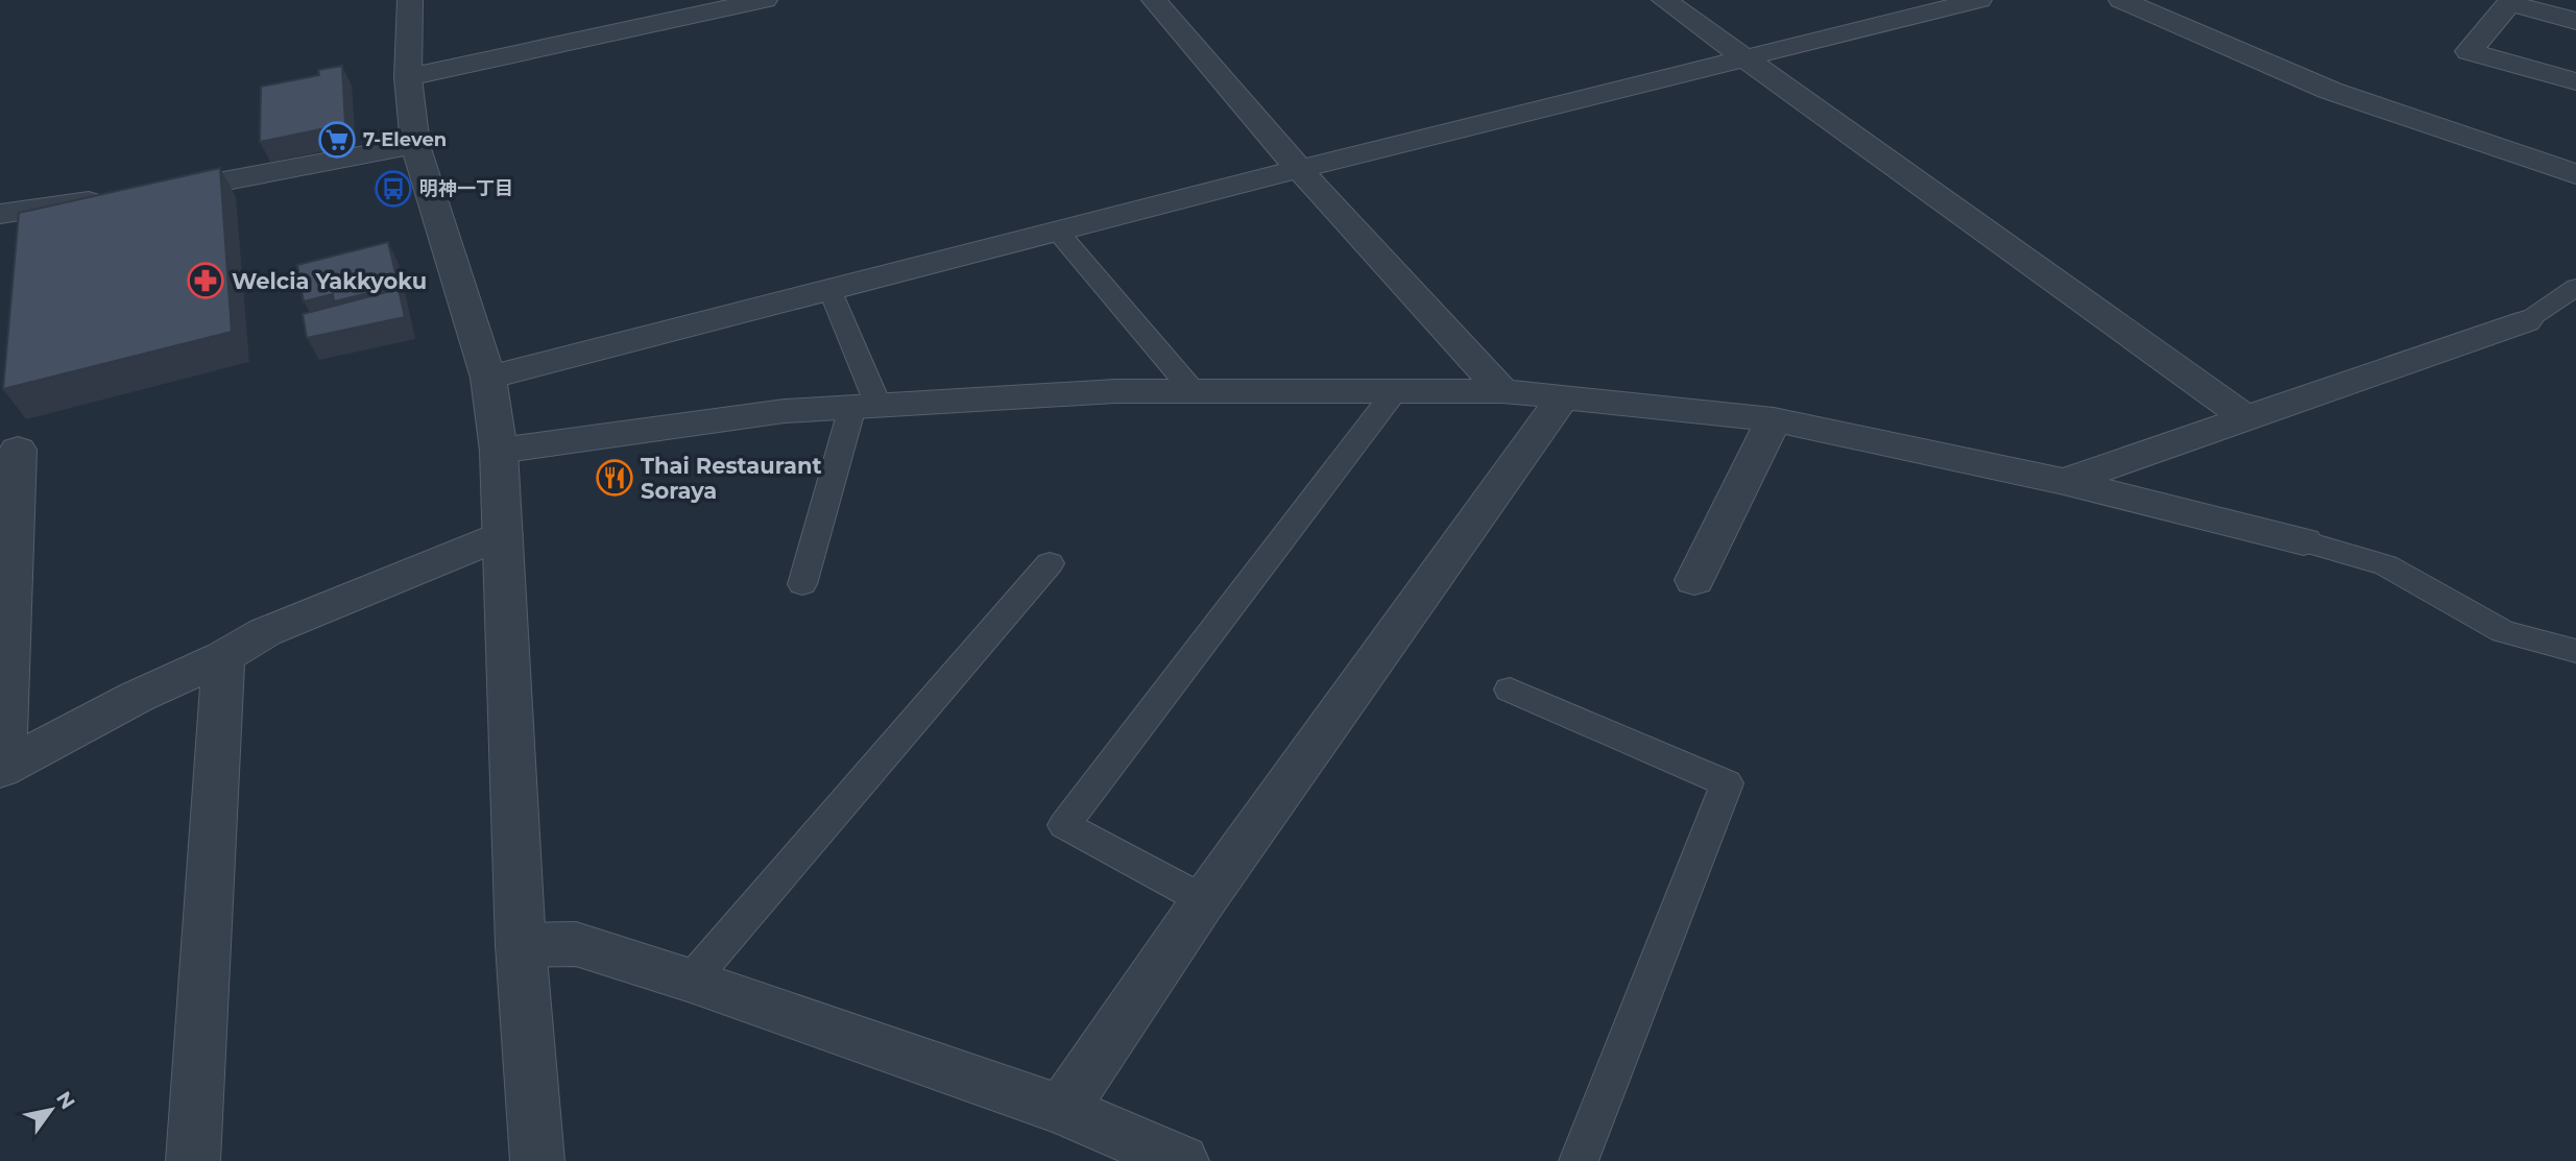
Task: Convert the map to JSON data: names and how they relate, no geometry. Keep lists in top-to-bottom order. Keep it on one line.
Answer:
{"places":{"supermarket":["7-Eleven"],"bus stop":["明神一丁目"],"pharmacy":["Welcia Yakkyoku"],"restaurant":["Thai Restaurant Soraya"]},"north":"top right"}
